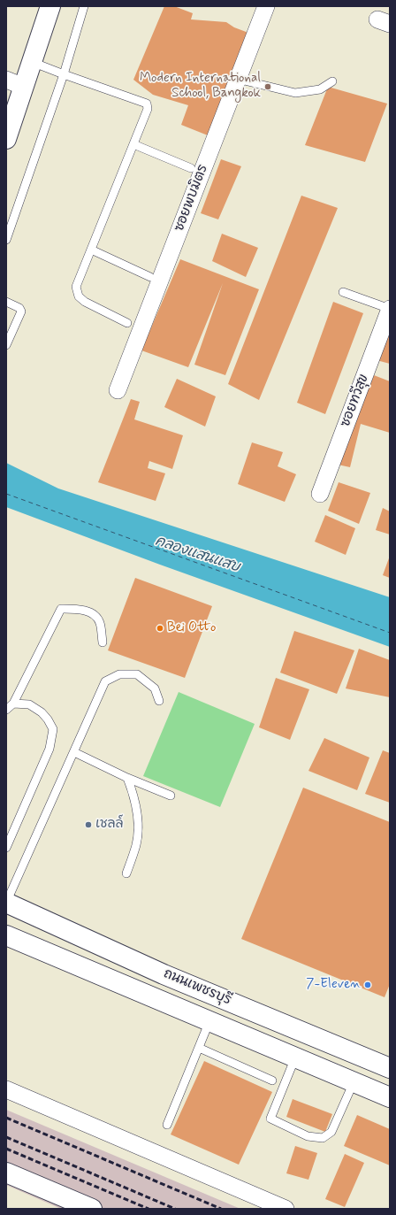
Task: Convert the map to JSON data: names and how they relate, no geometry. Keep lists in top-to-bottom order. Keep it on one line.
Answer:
{"streets":{"main road":["ถนนเพชรบุรี"],"street":["ซอยพบมิตร","ซอยทวีสุข"]},"water":["คลองแสนแสบ"],"places":["Modern International School, Bangkok","Bei Otto","เชลล์","7-Eleven"]}
